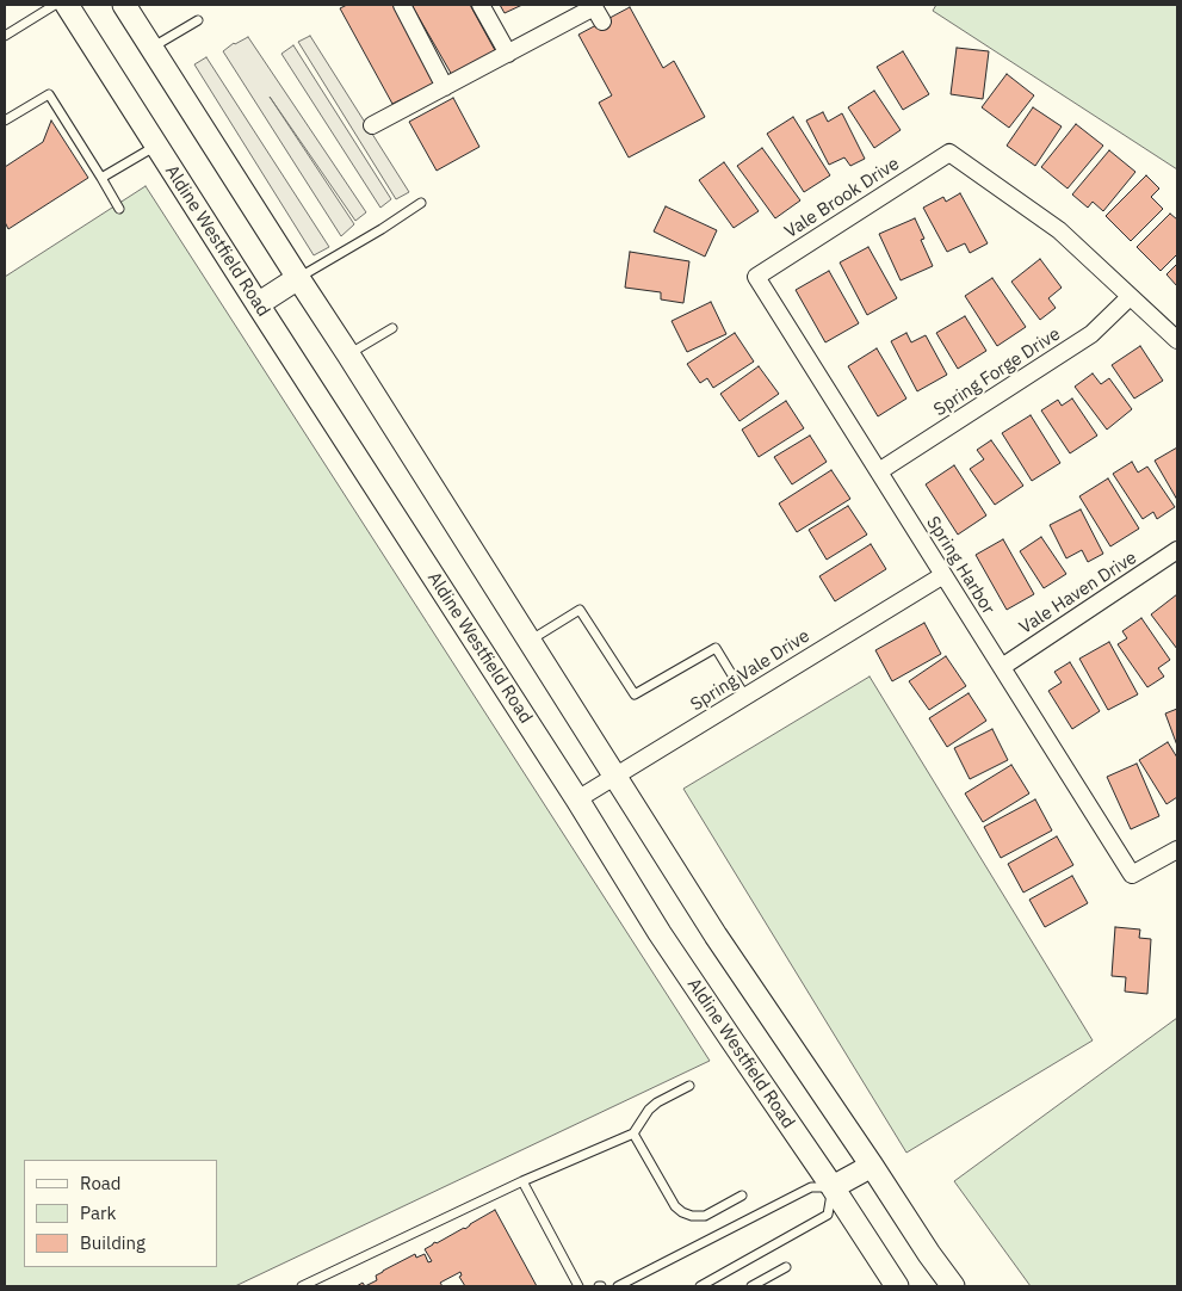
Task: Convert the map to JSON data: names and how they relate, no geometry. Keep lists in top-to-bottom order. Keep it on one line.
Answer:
{"streets":{"main road":["Aldine Westfield Road"],"street":["Vale Brook Drive","Spring Forge Drive","Spring Harbor","Vale Haven Drive","Spring Vale Drive"]},"crossings":[["Vale Brook Drive","Spring Forge Drive"],["Vale Brook Drive","Spring Harbor"],["Aldine Westfield Road","Spring Vale Drive"],["Spring Forge Drive","Spring Harbor"],["Spring Harbor","Vale Haven Drive"],["Spring Harbor","Spring Vale Drive"]],"legend":["Road","Park","Building"]}
